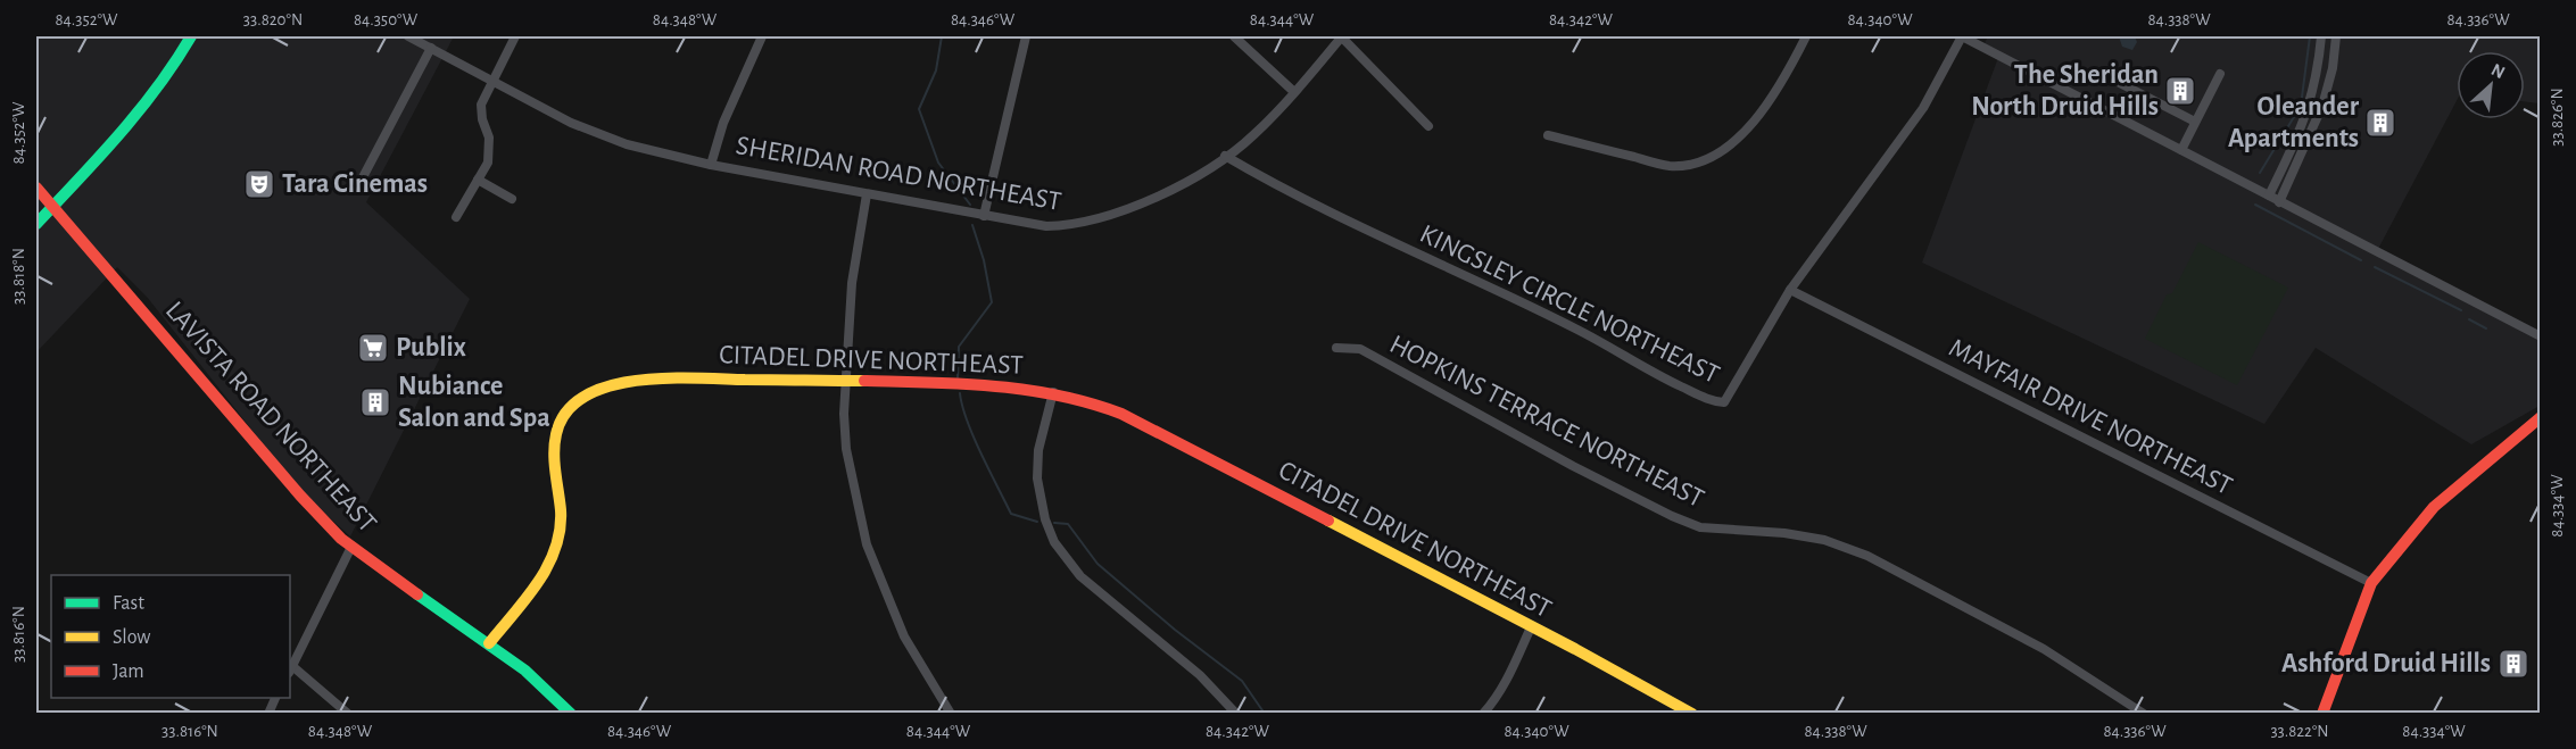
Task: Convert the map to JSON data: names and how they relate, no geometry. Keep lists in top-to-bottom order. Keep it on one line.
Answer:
{"streets":{"street":["SHERIDAN ROAD NORTHEAST","KINGSLEY CIRCLE NORTHEAST","CITADEL DRIVE NORTHEAST","LAVISTA ROAD NORTHEAST","MAYFAIR DRIVE NORTHEAST","HOPKINS TERRACE NORTHEAST"]},"crossings":[["SHERIDAN ROAD NORTHEAST","KINGSLEY CIRCLE NORTHEAST"],["KINGSLEY CIRCLE NORTHEAST","MAYFAIR DRIVE NORTHEAST"],["CITADEL DRIVE NORTHEAST","LAVISTA ROAD NORTHEAST"]],"places":{"building":["The Sheridan North Druid Hills","Oleander Apartments","Nubiance Salon and Spa","Ashford Druid Hills"],"theatre":["Tara Cinemas"],"supermarket":["Publix"]},"legend":["Fast","Slow","Jam"],"north":"top right","coordinates":["84.352°W","33.820°N","84.350°W","84.348°W","84.346°W","84.344°W","84.342°W","84.340°W","84.338°W","84.336°W","33.826°N","33.818°N","84.334°W","33.816°N","33.822°N"]}
